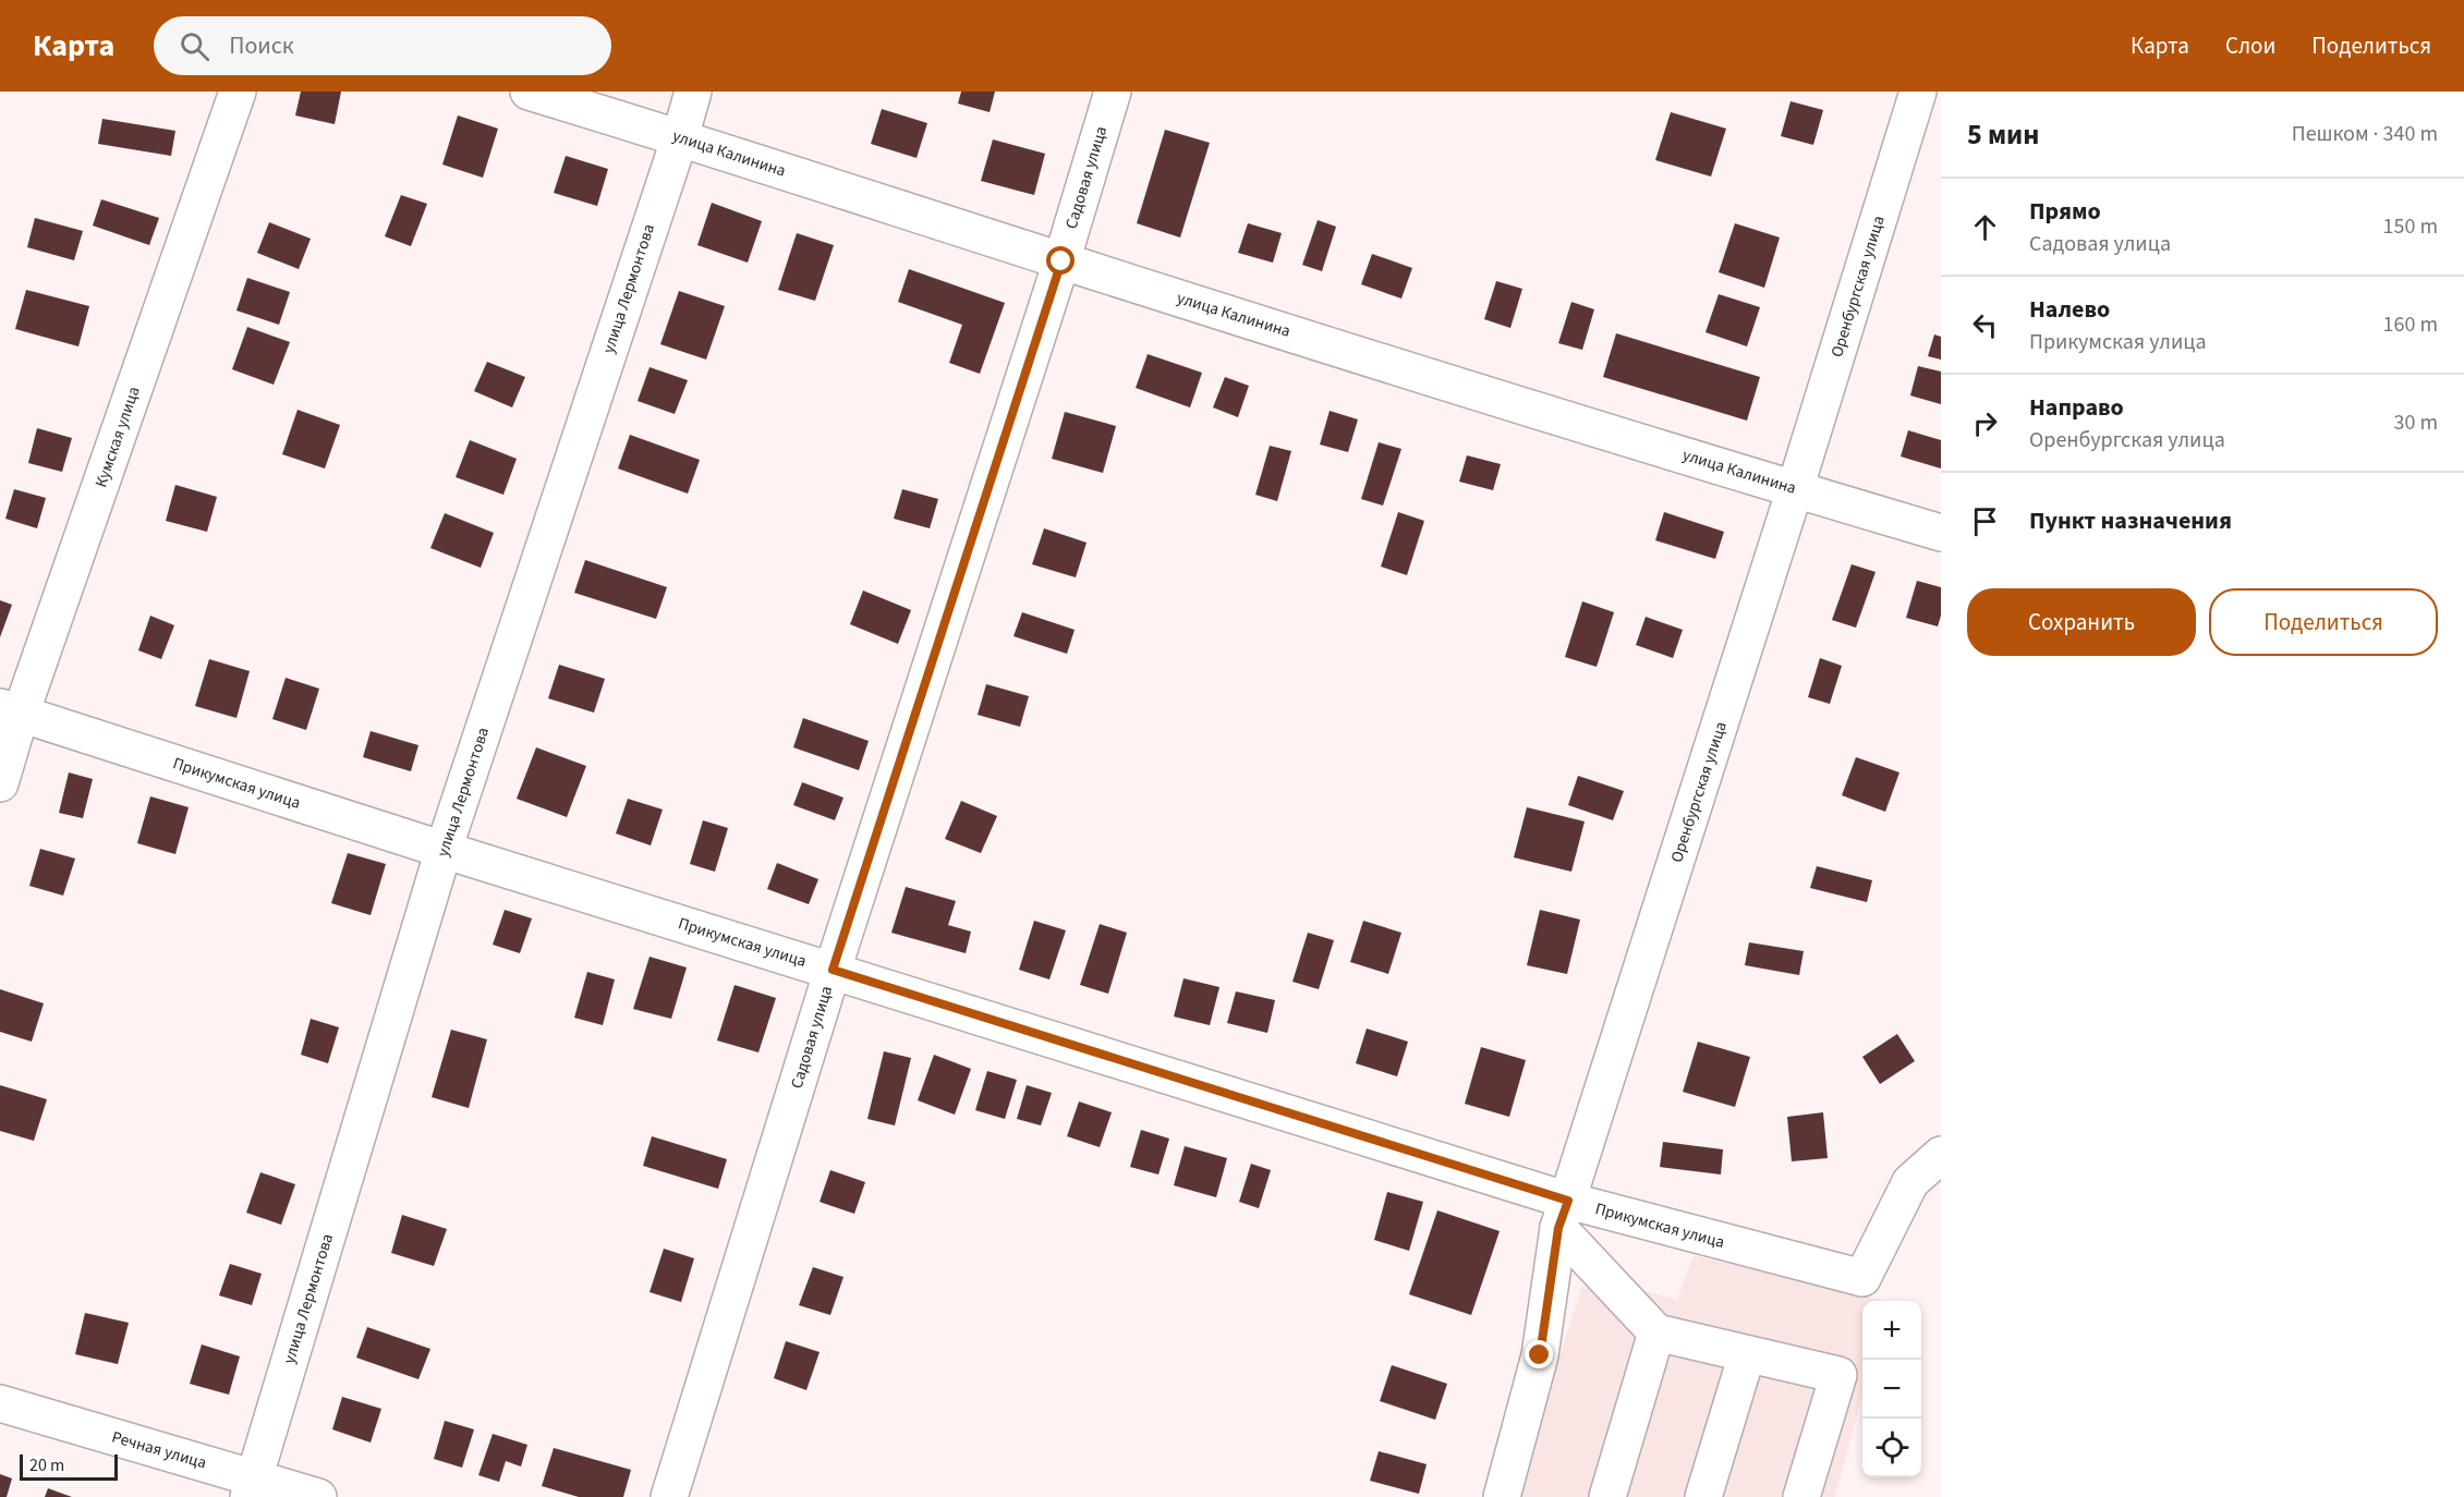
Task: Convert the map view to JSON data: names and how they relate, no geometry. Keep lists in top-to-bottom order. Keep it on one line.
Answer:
{"streets":{"street":["улица Калинина","Садовая улица","Оренбургская улица","улица Лермонтова","Кумская улица","Прикумская улица","Речная улица"]},"crossings":[["улица Калинина","Садовая улица"],["улица Калинина","Оренбургская улица"],["улица Калинина","улица Лермонтова"],["Садовая улица","Прикумская улица"],["Оренбургская улица","Прикумская улица"],["улица Лермонтова","Прикумская улица"],["улица Лермонтова","Речная улица"],["Кумская улица","Прикумская улица"]],"scale_bar":"20 m","page":{"header":"Карта","search":"Поиск","nav":["Карта","Слои","Поделиться"],"heading":["5 мин","Пешком · 340 m"],"list":[["Прямо","Садовая улица","150 m"],["Налево","Прикумская улица","160 m"],["Направо","Оренбургская улица","30 m"],"Пункт назначения"],"buttons":["Сохранить","Поделиться"],"map_buttons":["+","−"],"scale":"20 m"}}
